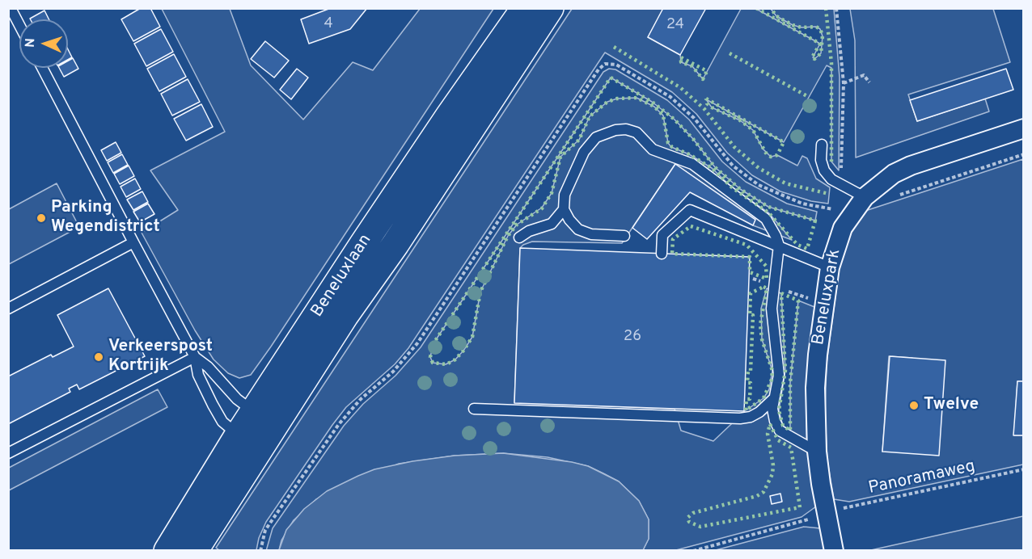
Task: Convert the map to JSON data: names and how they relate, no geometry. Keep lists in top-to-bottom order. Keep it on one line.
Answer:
{"streets":{"main road":["Beneluxlaan"],"street":["Beneluxpark"],"path":["Panoramaweg"]},"crossings":[["Beneluxpark","Panoramaweg"]],"places":["Parking Wegendistrict","Verkeerspost Kortrijk","Twelve"],"house_numbers":["4","24","26"],"north":"left"}
